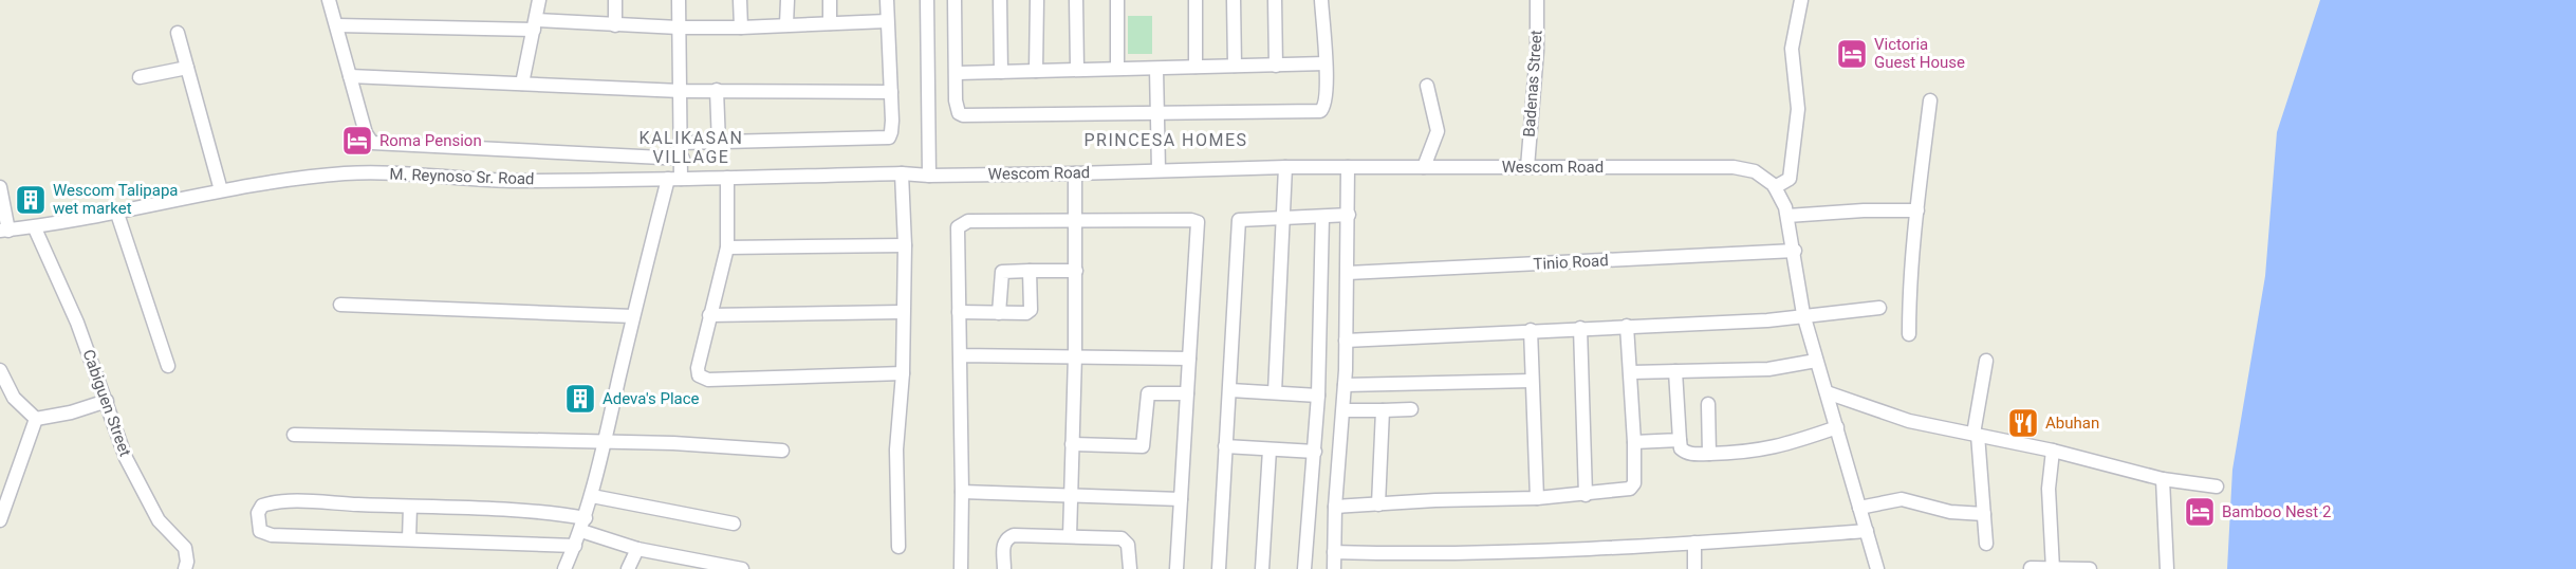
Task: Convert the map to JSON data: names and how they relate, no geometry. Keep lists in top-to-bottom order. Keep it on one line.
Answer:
{"streets":{"street":["Badenas Street","Wescom Road","M. Reynoso Sr. Road","Tinio Road","Cabiguen Street"]},"crossings":[["Badenas Street","Wescom Road"],["Wescom Road","M. Reynoso Sr. Road"],["M. Reynoso Sr. Road","Cabiguen Street"]],"districts":["KALIKASAN VILLAGE","PRINCESA HOMES"],"places":{"hotel":["Victoria Guest House","Roma Pension","Bamboo Nest 2"],"building":["Wescom Talipapa wet market","Adeva's Place"],"restaurant":["Abuhan"]}}
